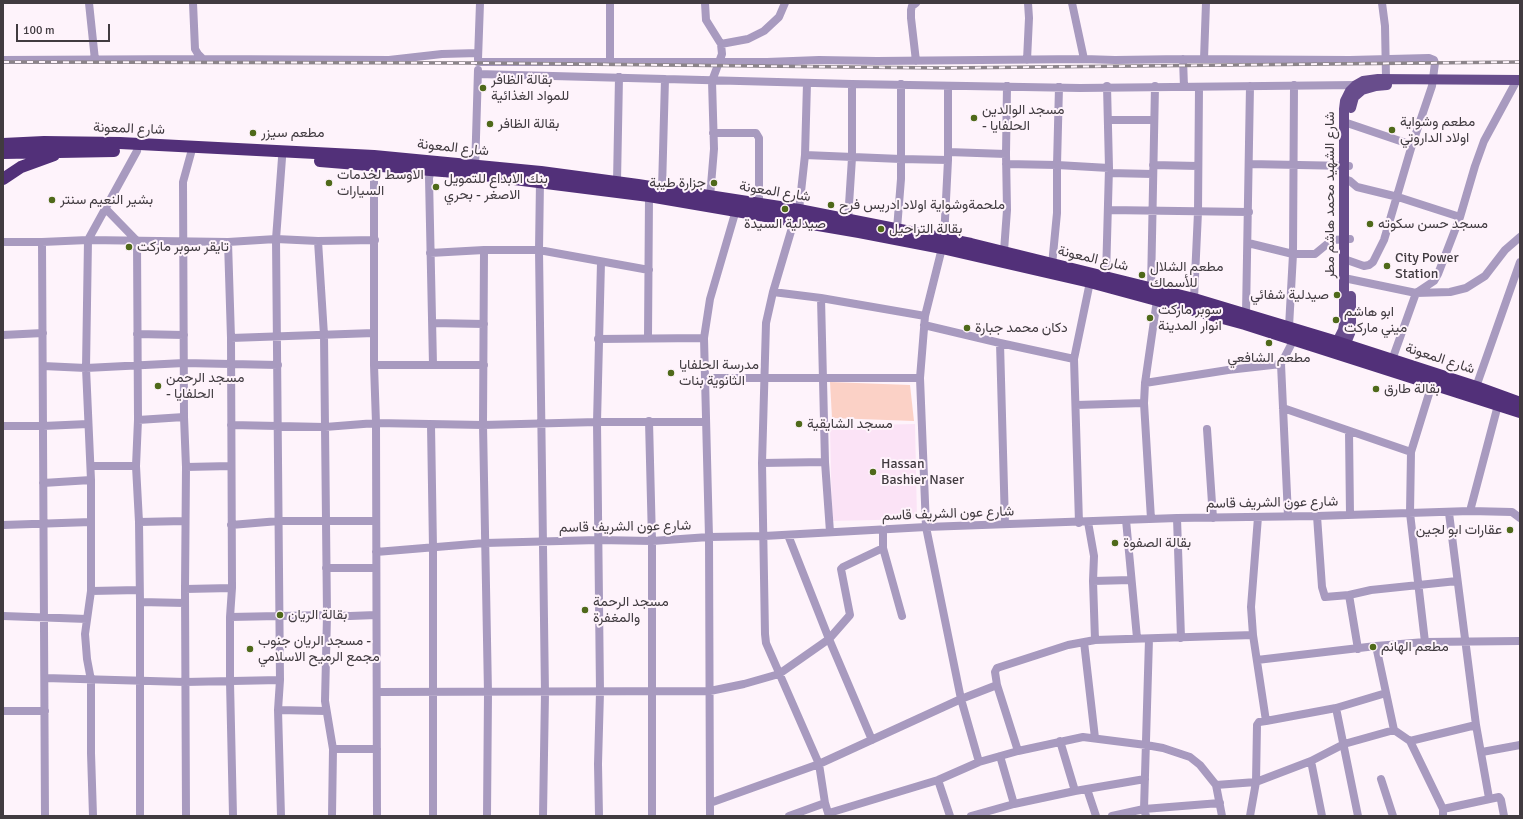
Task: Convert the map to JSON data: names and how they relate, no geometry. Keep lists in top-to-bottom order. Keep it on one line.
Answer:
{"streets":{"highway":["شارع المعونة"],"main road":["شارع الشهيد محمد هاشم مطر"],"street":["شارع عون الشريف قاسم"]},"crossings":[["شارع المعونة","شارع الشهيد محمد هاشم مطر"]],"places":["بقالة الظافر للمواد الغذائية","مسجد الوالدين - الحلفايا","بقالة الظافر","مطعم وشواية اولاد الداروتي","مطعم سيزر","الاوسط لخدمات السيارات","جزارة طيبة","بنك الابداع للتمويل الاصغر - بحري","بشير النعيم سنتر","ملحمةوشواية اولاد ادريس فرح","صيدلية السيدة","مسجد حسن سكوته","بقالة التراحيل","تايقر سوبر ماركت","City Power Station","مطعم الشلال للأسماك","صيدلية شفائي","سوبر ماركت انوار المدينة","ابو هاشم ميني ماركت","دكان محمد جبارة","مطعم الشافعي","مدرسة الحلفايا الثانوية بنات","مسجد الرحمن - الحلفايا","بقالة طارق","مسجد الشايقية","Hassan Bashier Naser","عقارات ابو لجين","بقالة الصفوة","مسجد الرحمة والمغفرة","بقالة الريان","مطعم الهانم","مسجد الريان جنوب - مجمع الرميح الاسلامي"],"scale_bar":"100 m"}
